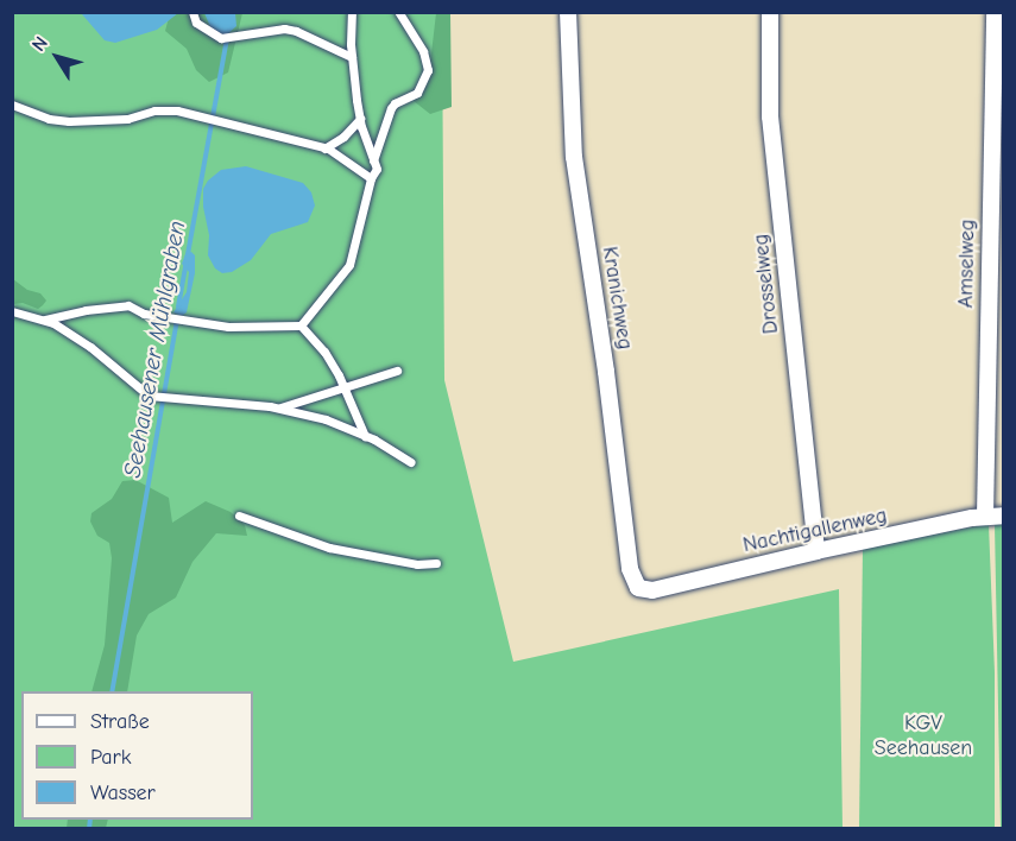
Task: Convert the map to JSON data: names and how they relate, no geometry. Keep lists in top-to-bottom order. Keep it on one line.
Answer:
{"streets":{"street":["Amselweg","Drosselweg","Kranichweg","Nachtigallenweg"]},"crossings":[["Amselweg","Nachtigallenweg"],["Drosselweg","Nachtigallenweg"],["Kranichweg","Nachtigallenweg"]],"water":["Seehausener Mühlgraben"],"parks":["KGV Seehausen"],"legend":["Straße","Park","Wasser"],"north":"top left"}
